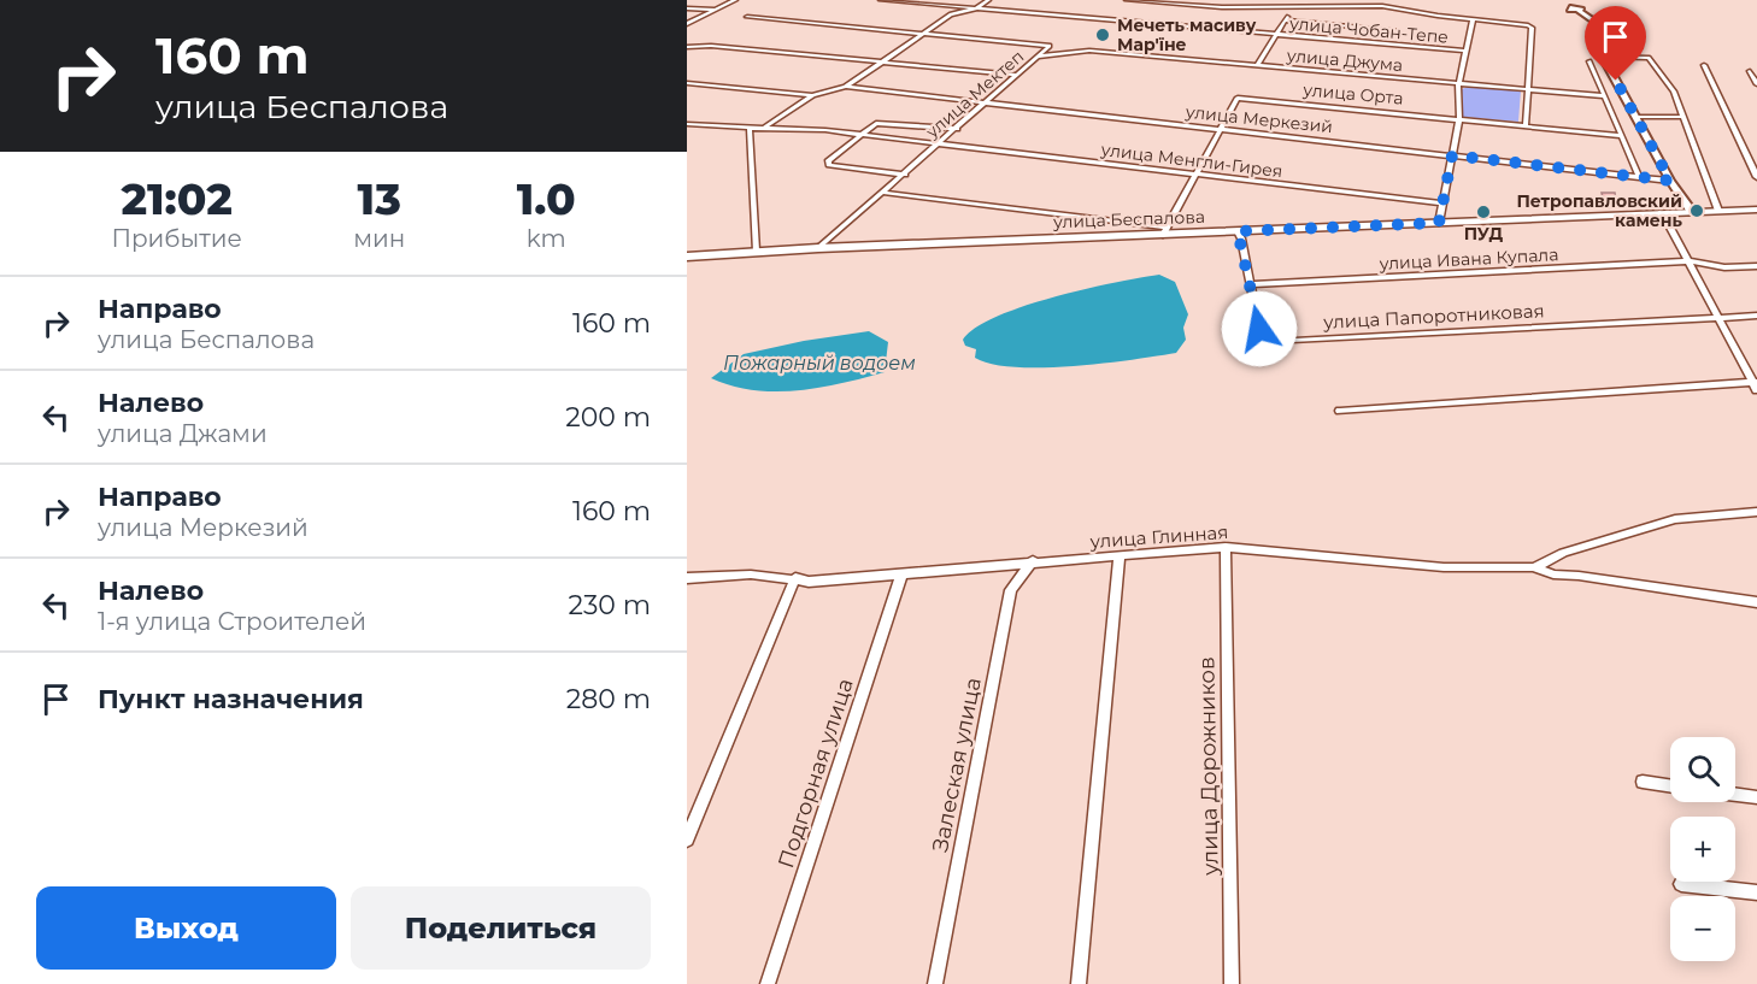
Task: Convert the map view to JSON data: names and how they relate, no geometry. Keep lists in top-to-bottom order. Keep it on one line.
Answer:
{"streets":{"main road":["улица Беспалова"],"street":["улица Чобан-Тепе","улица Джума","улица Мектеп","улица Орта","улица Меркезий","улица Менгли-Гирея","улица Ивана Купала","улица Папоротниковая","улица Глинная","Залеская улица","улица Дорожников","Подгорная улица"]},"crossings":[["улица Джума","улица Мектеп"],["улица Мектеп","улица Меркезий"],["улица Мектеп","улица Менгли-Гирея"],["улица Мектеп","улица Беспалова"],["улица Орта","улица Меркезий"],["улица Орта","улица Менгли-Гирея"],["улица Орта","улица Беспалова"],["улица Беспалова","улица Папоротниковая"],["улица Ивана Купала","улица Папоротниковая"],["улица Глинная","Залеская улица"],["улица Глинная","улица Дорожников"],["улица Глинная","Подгорная улица"]],"water":["Пожарный водоем"],"places":["Мечеть масиву Мар'їне","Петропавловский камень","ПУД"],"page":{"turn":["160 m","улица Беспалова"],"eta":["21:02","Прибытие","13","мин","1.0","km"],"list":[{"name":"Направо","note":"улица Беспалова","value":"160 m"},{"name":"Налево","note":"улица Джами","value":"200 m"},{"name":"Направо","note":"улица Меркезий","value":"160 m"},{"name":"Налево","note":"1-я улица Строителей","value":"230 m"},{"name":"Пункт назначения","value":"280 m"}],"map_buttons":["+","−"],"buttons":["Выход","Поделиться"]}}
